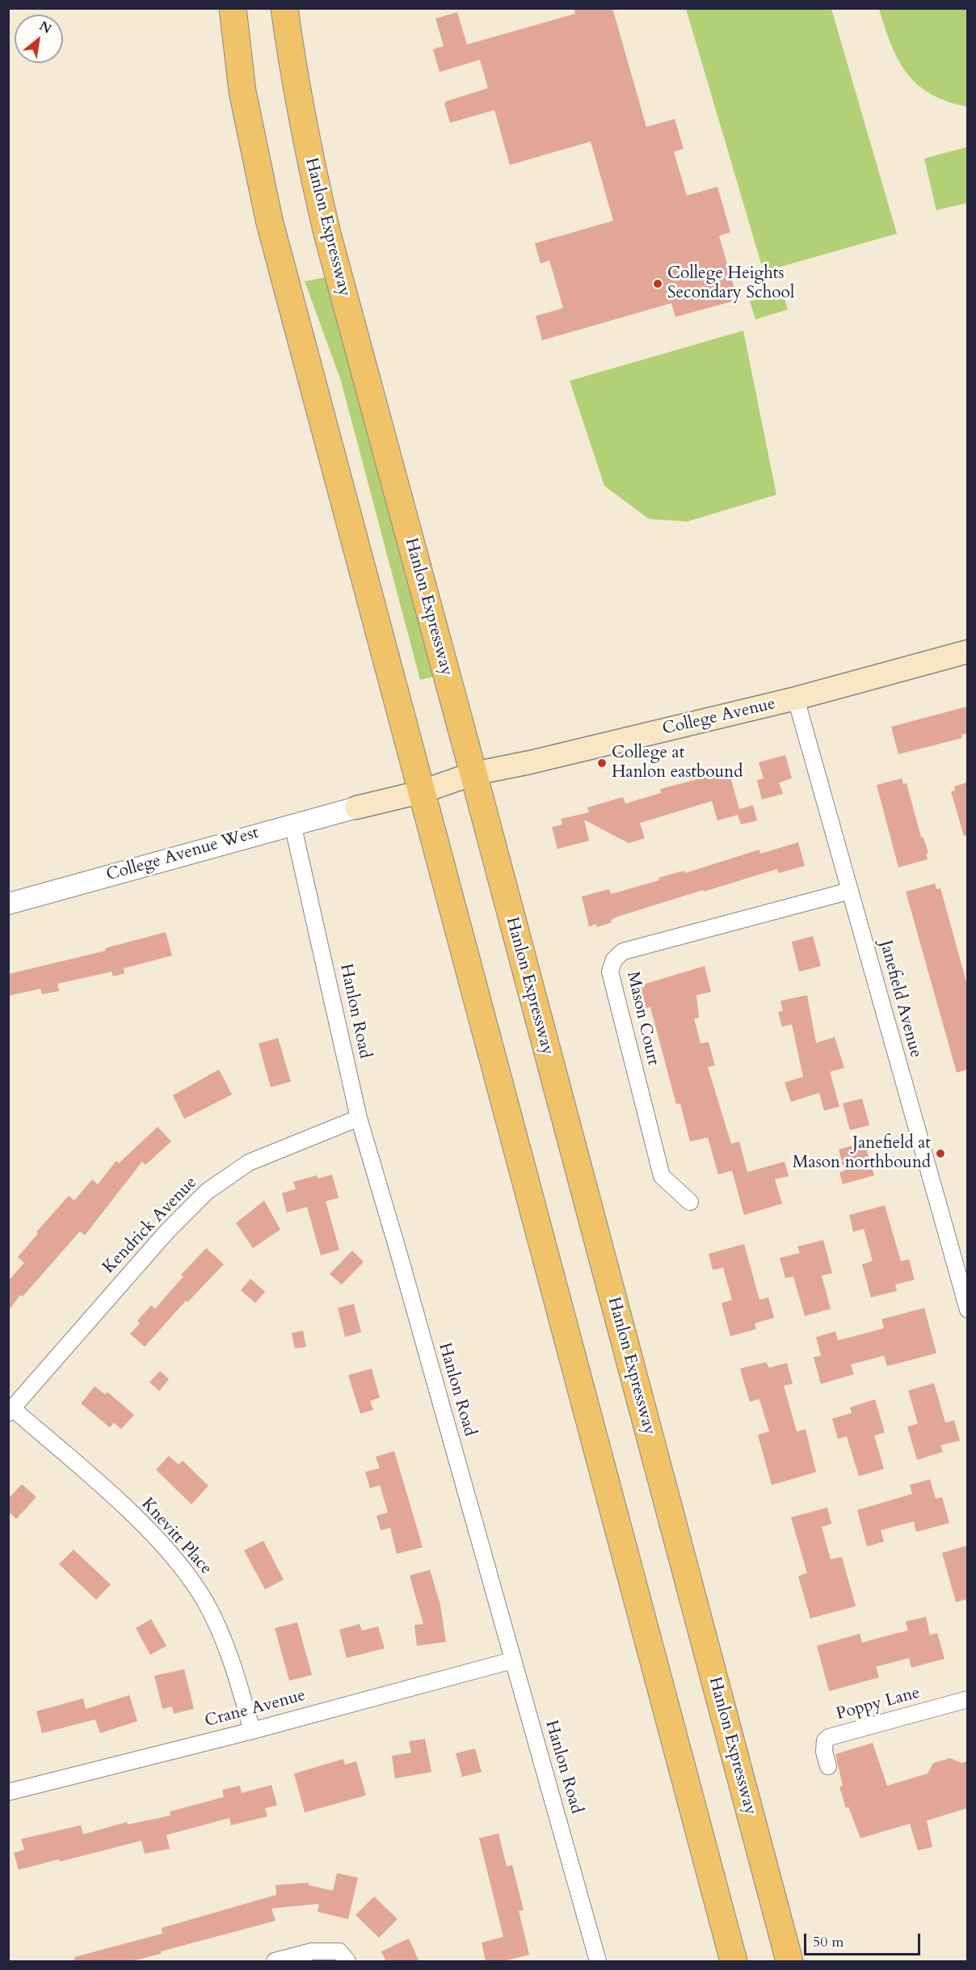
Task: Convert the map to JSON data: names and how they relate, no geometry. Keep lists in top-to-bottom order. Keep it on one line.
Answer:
{"streets":{"highway":["Hanlon Expressway"],"main road":["College Avenue"],"street":["College Avenue West","Janefield Avenue","Hanlon Road","Mason Court","Kendrick Avenue","Knevitt Place","Poppy Lane","Crane Avenue"]},"crossings":[["Hanlon Expressway","College Avenue"],["College Avenue","College Avenue West"],["College Avenue","Janefield Avenue"],["College Avenue West","Hanlon Road"],["Janefield Avenue","Mason Court"],["Hanlon Road","Kendrick Avenue"],["Hanlon Road","Crane Avenue"],["Kendrick Avenue","Knevitt Place"],["Knevitt Place","Crane Avenue"]],"places":["College Heights Secondary School","College at Hanlon eastbound","Janefield at Mason northbound"],"scale_bar":"50 m","north":"top right"}
